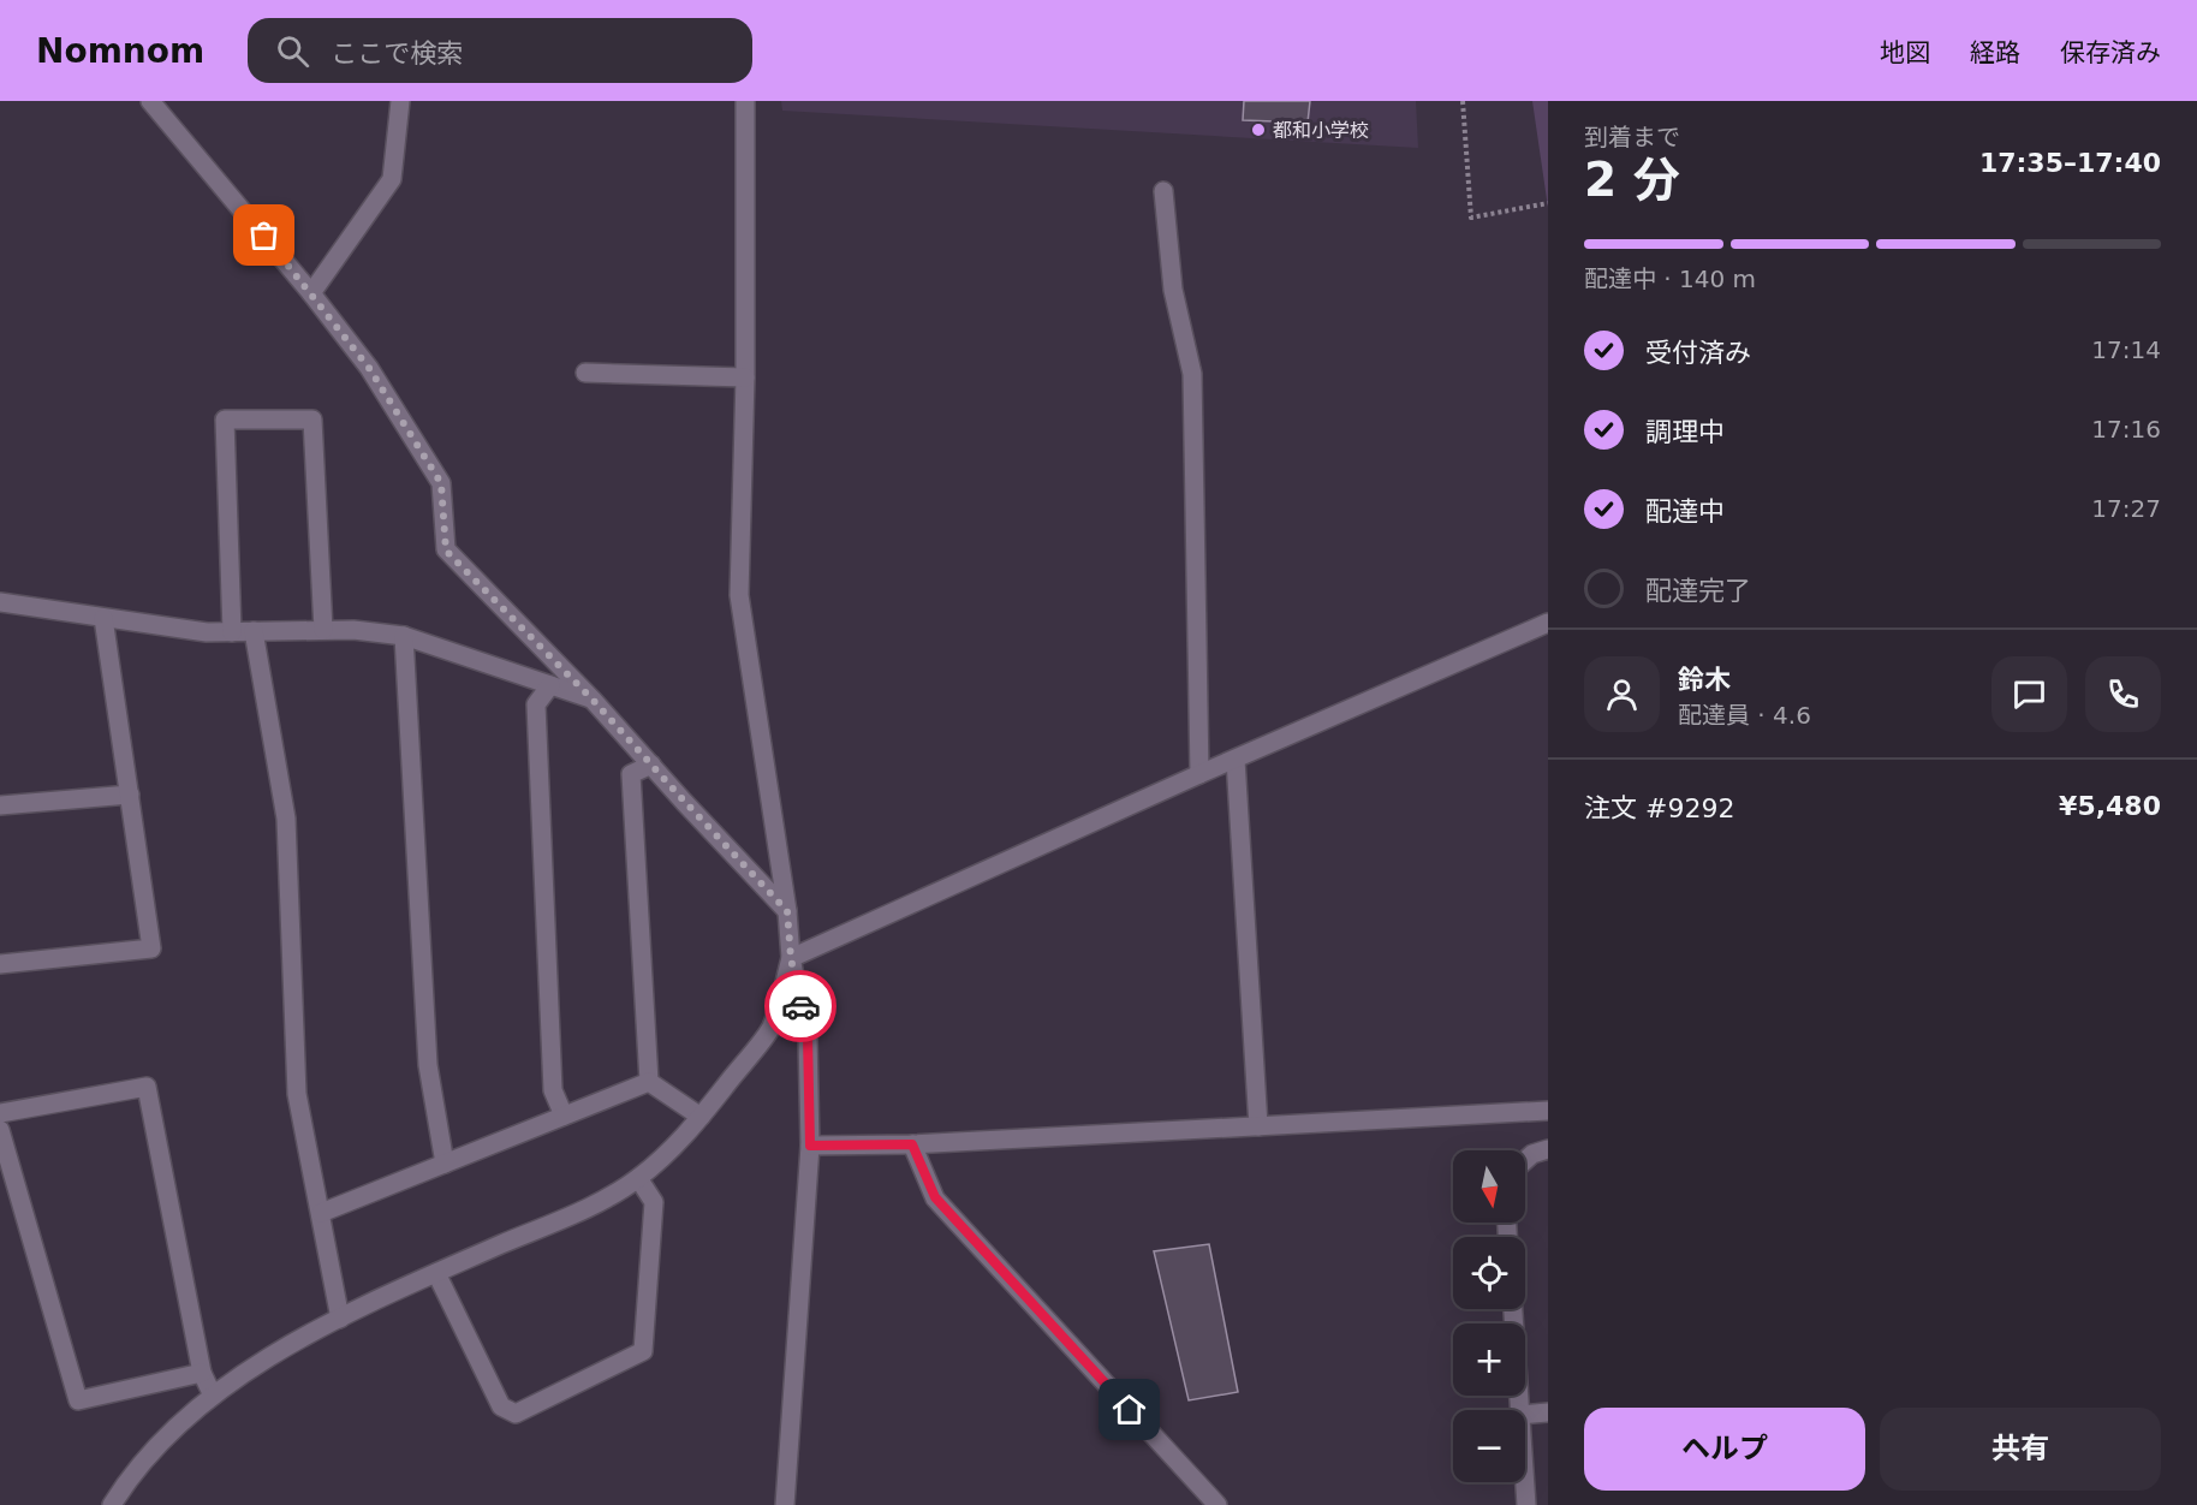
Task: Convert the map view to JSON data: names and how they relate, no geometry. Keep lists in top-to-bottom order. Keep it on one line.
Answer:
{"places":["都和小学校"],"north":"bottom","page":{"header":"Nomnom","search":"ここで検索","nav":["地図","経路","保存済み"],"heading":["2 分","到着まで","17:35–17:40"],"panel":["鈴木","配達員 · 4.6","注文 #9292","¥5,480"],"bar":"配達中 · 140 m","list":[["受付済み","17:14"],["調理中","17:16"],["配達中","17:27"],"配達完了"],"map_buttons":["+","−"],"buttons":["ヘルプ","共有"]}}
